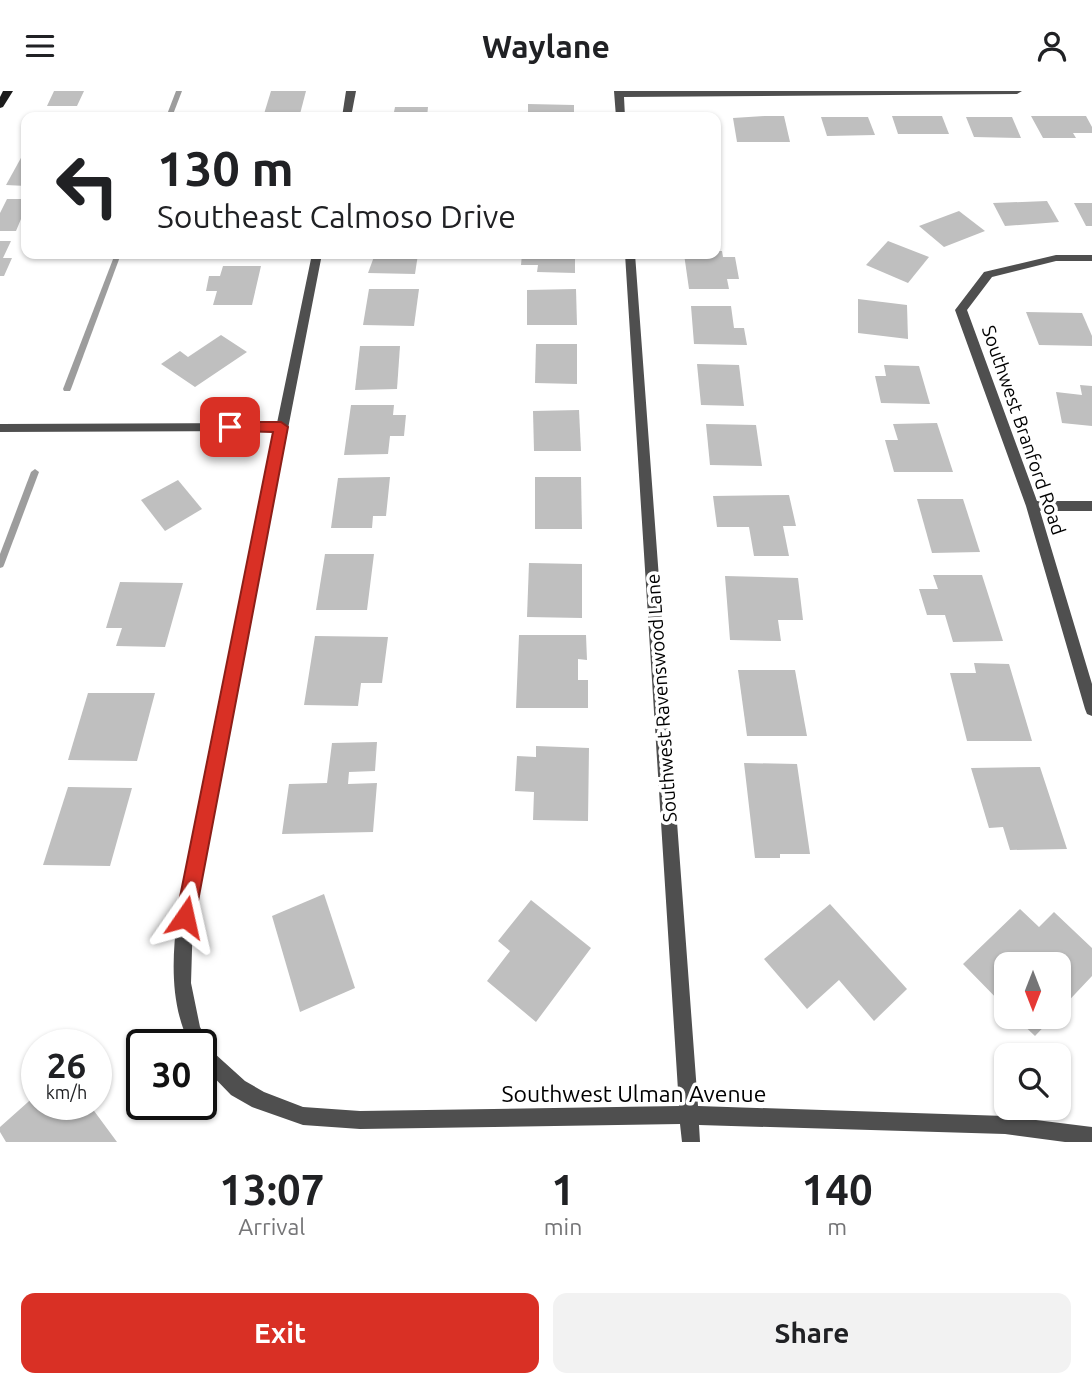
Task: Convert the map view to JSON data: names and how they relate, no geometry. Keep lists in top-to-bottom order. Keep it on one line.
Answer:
{"streets":{"street":["Southwest Branford Road","Southwest Ravenswood Lane","Southwest Ulman Avenue"]},"crossings":[["Southwest Ravenswood Lane","Southwest Ulman Avenue"]],"north":"bottom","page":{"header":"Waylane","turn":["130 m","Southeast Calmoso Drive"],"speed":"26 km/h","limit":"30","eta":["13:07","Arrival","1","min","140","m"],"buttons":["Exit","Share"]}}
